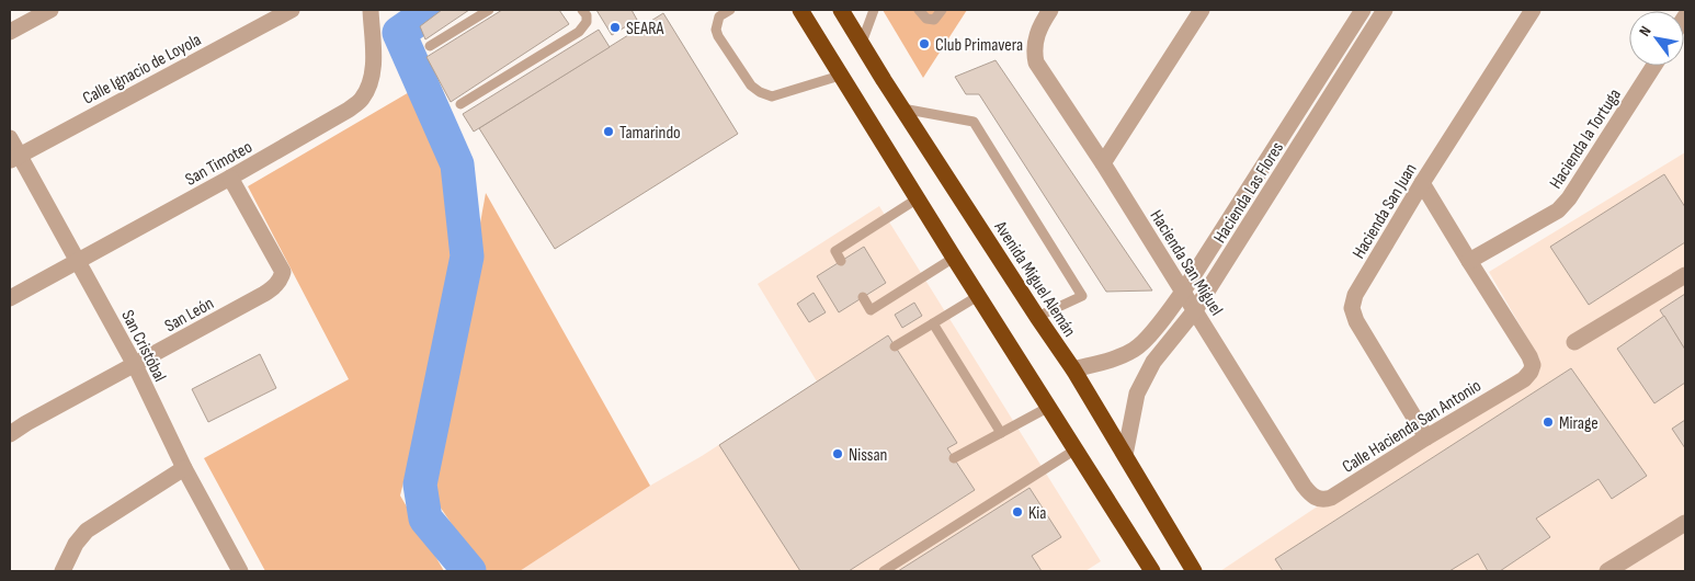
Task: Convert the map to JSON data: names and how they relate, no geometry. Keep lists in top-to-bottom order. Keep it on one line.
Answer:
{"streets":{"highway":["Avenida Miguel Alemán"],"street":["Calle Ignacio de Loyola","Hacienda la Tortuga","San Timoteo","Hacienda Las Flores","Hacienda San Juan","Hacienda San Miguel","San León","San Cristóbal","Calle Hacienda San Antonio"]},"crossings":[["Calle Ignacio de Loyola","San Cristóbal"],["Hacienda la Tortuga","Calle Hacienda San Antonio"],["San Timoteo","San León"],["San Timoteo","San Cristóbal"],["Hacienda Las Flores","Hacienda San Miguel"],["Hacienda Las Flores","Avenida Miguel Alemán"],["Hacienda San Juan","Calle Hacienda San Antonio"],["Hacienda San Miguel","Calle Hacienda San Antonio"],["San León","San Cristóbal"]],"places":["SEARA","Club Primavera","Tamarindo","Mirage","Nissan","Kia"],"north":"top left"}
